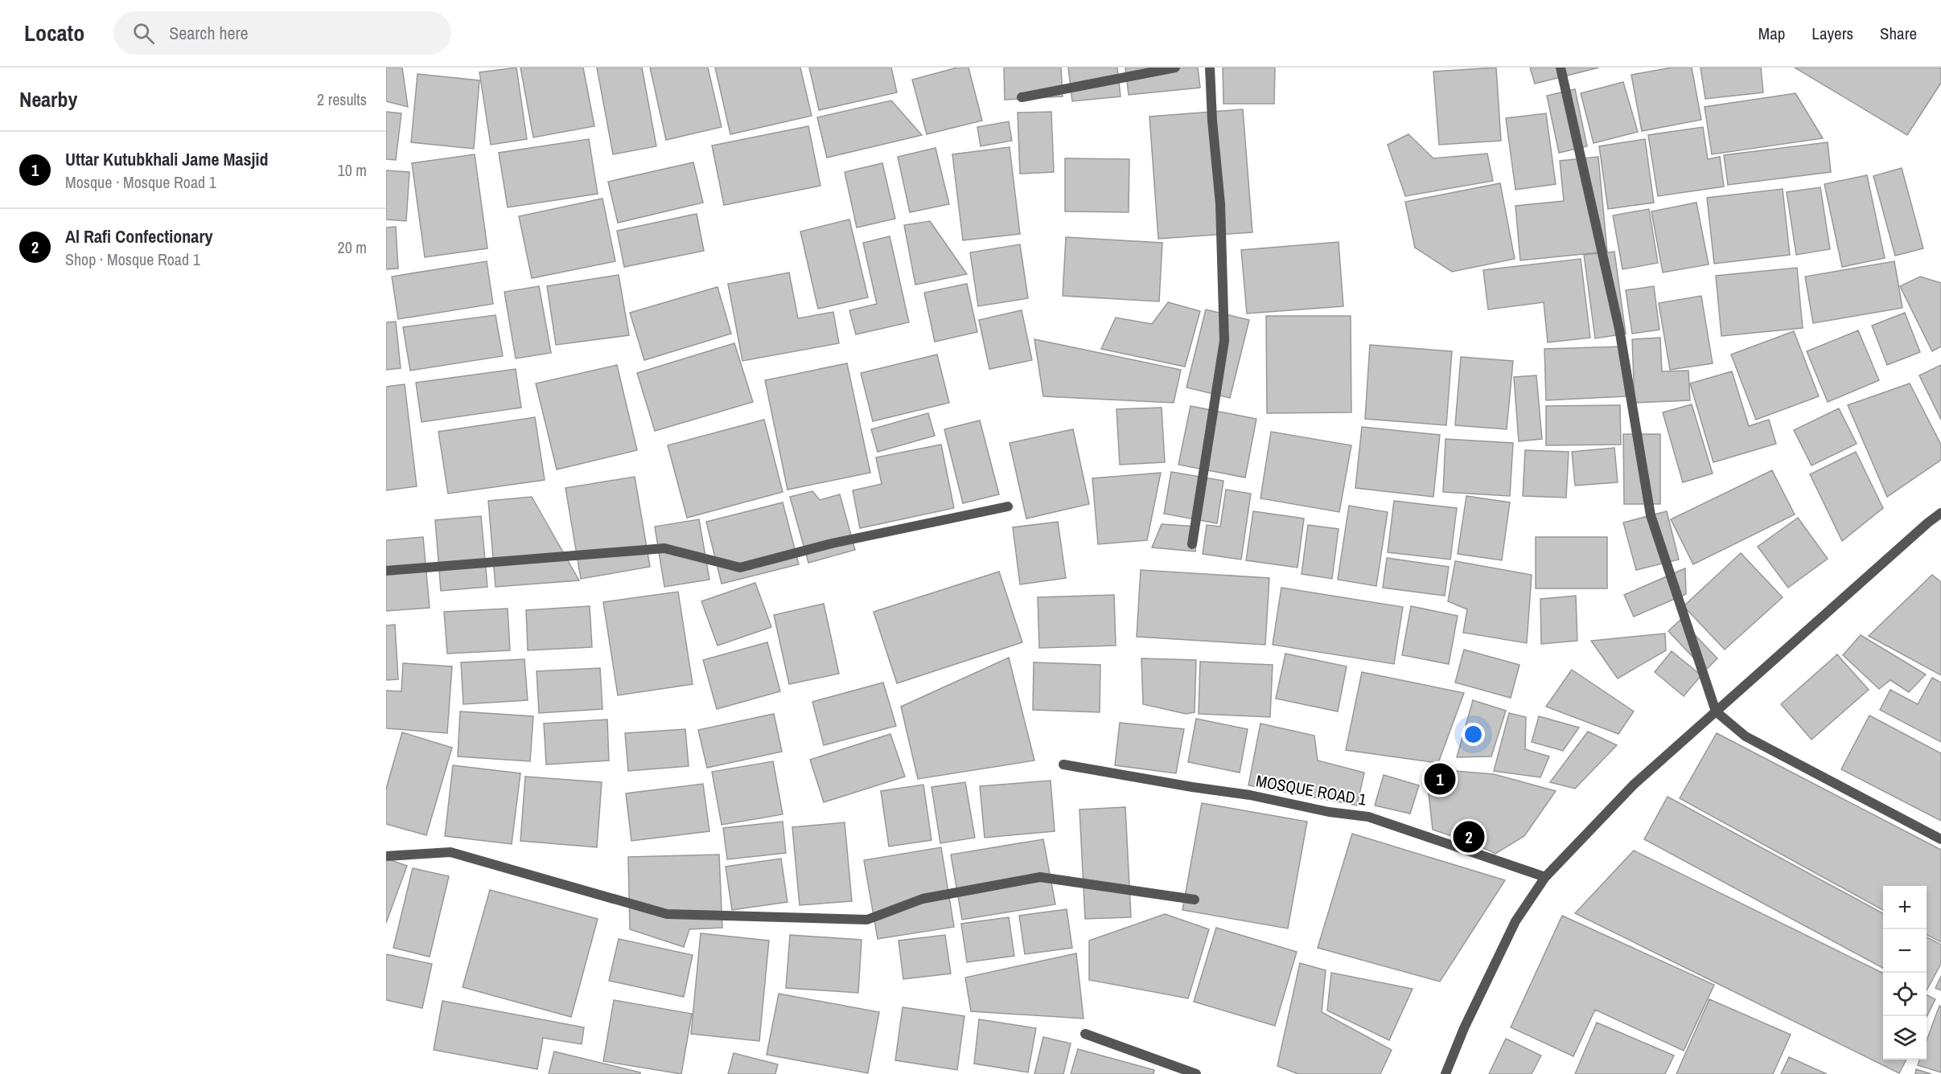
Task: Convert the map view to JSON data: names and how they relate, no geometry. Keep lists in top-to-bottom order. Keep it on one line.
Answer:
{"streets":{"street":["MOSQUE ROAD 1"]},"page":{"header":"Locato","search":"Search here","nav":["Map","Layers","Share"],"heading":["Nearby","2 results"],"list":[{"mark":"1","name":"Uttar Kutubkhali Jame Masjid","note":"Mosque · Mosque Road 1","value":"10 m"},{"mark":"2","name":"Al Rafi Confectionary","note":"Shop · Mosque Road 1","value":"20 m"}],"pins":["1","2"],"map_buttons":["+","−"]}}
